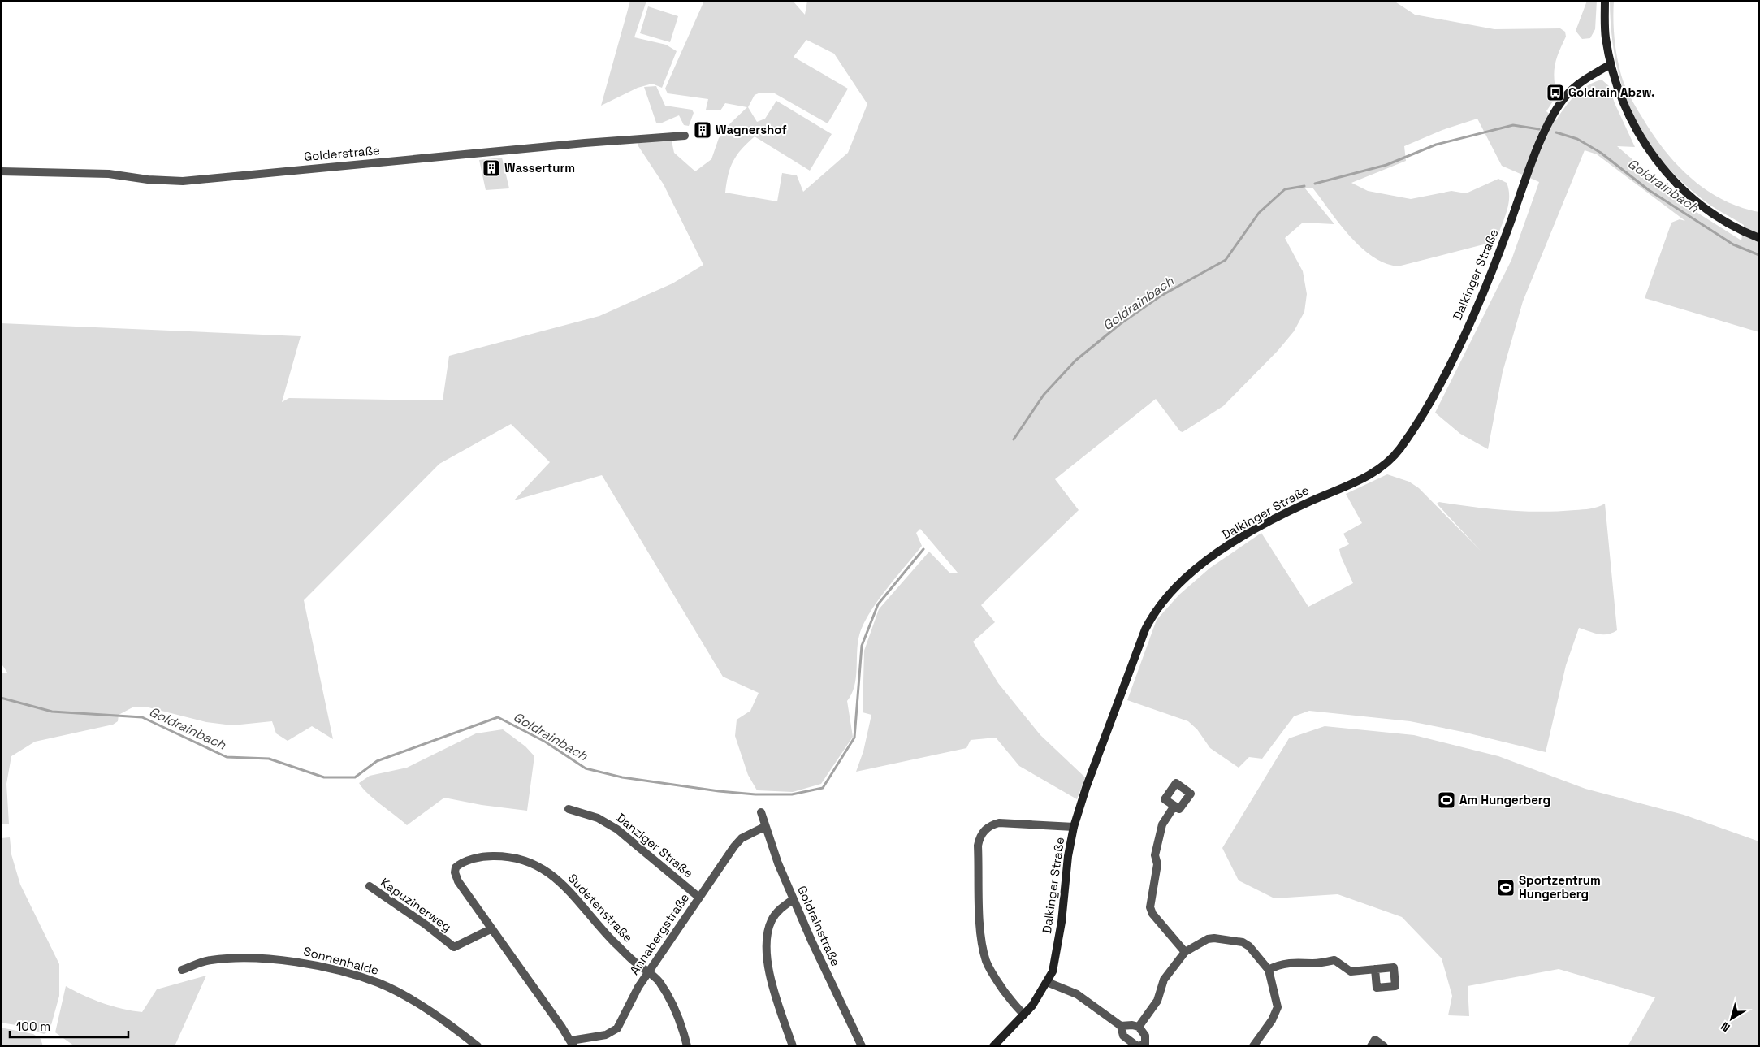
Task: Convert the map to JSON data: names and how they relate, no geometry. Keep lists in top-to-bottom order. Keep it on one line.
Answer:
{"streets":{"street":["Golderstraße","Dalkinger Straße","Danziger Straße","Kapuzinerweg","Sudetenstraße","Goldrainstraße","Annabergstraße","Sonnenhalde"]},"crossings":[["Danziger Straße","Annabergstraße"],["Kapuzinerweg","Sudetenstraße"],["Sudetenstraße","Annabergstraße"],["Goldrainstraße","Annabergstraße"]],"water":["Goldrainbach"],"places":{"bus stop":["Goldrain Abzw."],"building":["Wagnershof","Wasserturm"],"sports":["Am Hungerberg","Sportzentrum Hungerberg"]},"scale_bar":"100 m","north":"bottom left"}
